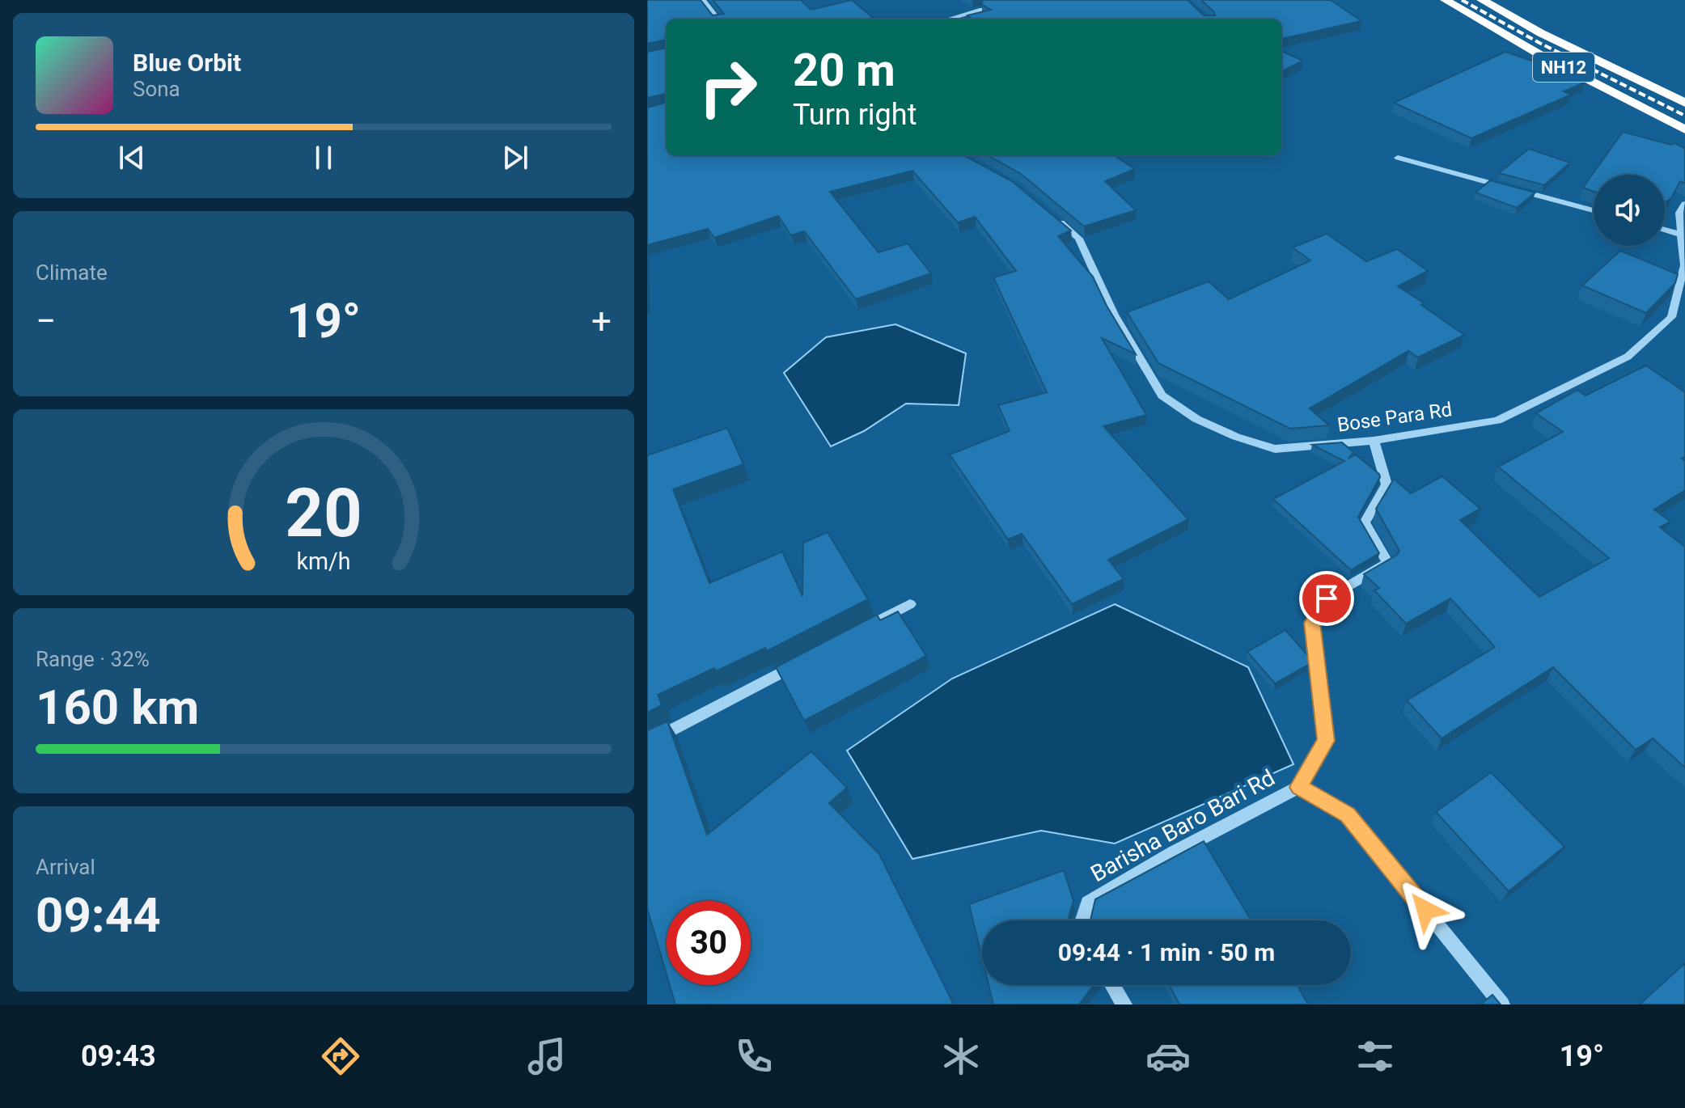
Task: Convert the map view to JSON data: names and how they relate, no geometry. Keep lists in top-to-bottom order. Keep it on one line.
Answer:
{"streets":{"highway":["NH12"],"street":["Bose Para Rd","Barisha Baro Bari Rd"]},"page":{"turn":["20 m","Turn right"],"song":["Blue Orbit","Sona"],"tile":["Climate",["Range · 32%","160 km"],["Arrival","09:44"]],"heat":["−","19°","+"],"limit":"30","trip":"09:44 · 1 min · 50 m","tabs":["09:43","19°"],"gauge":["20","km/h"]}}
